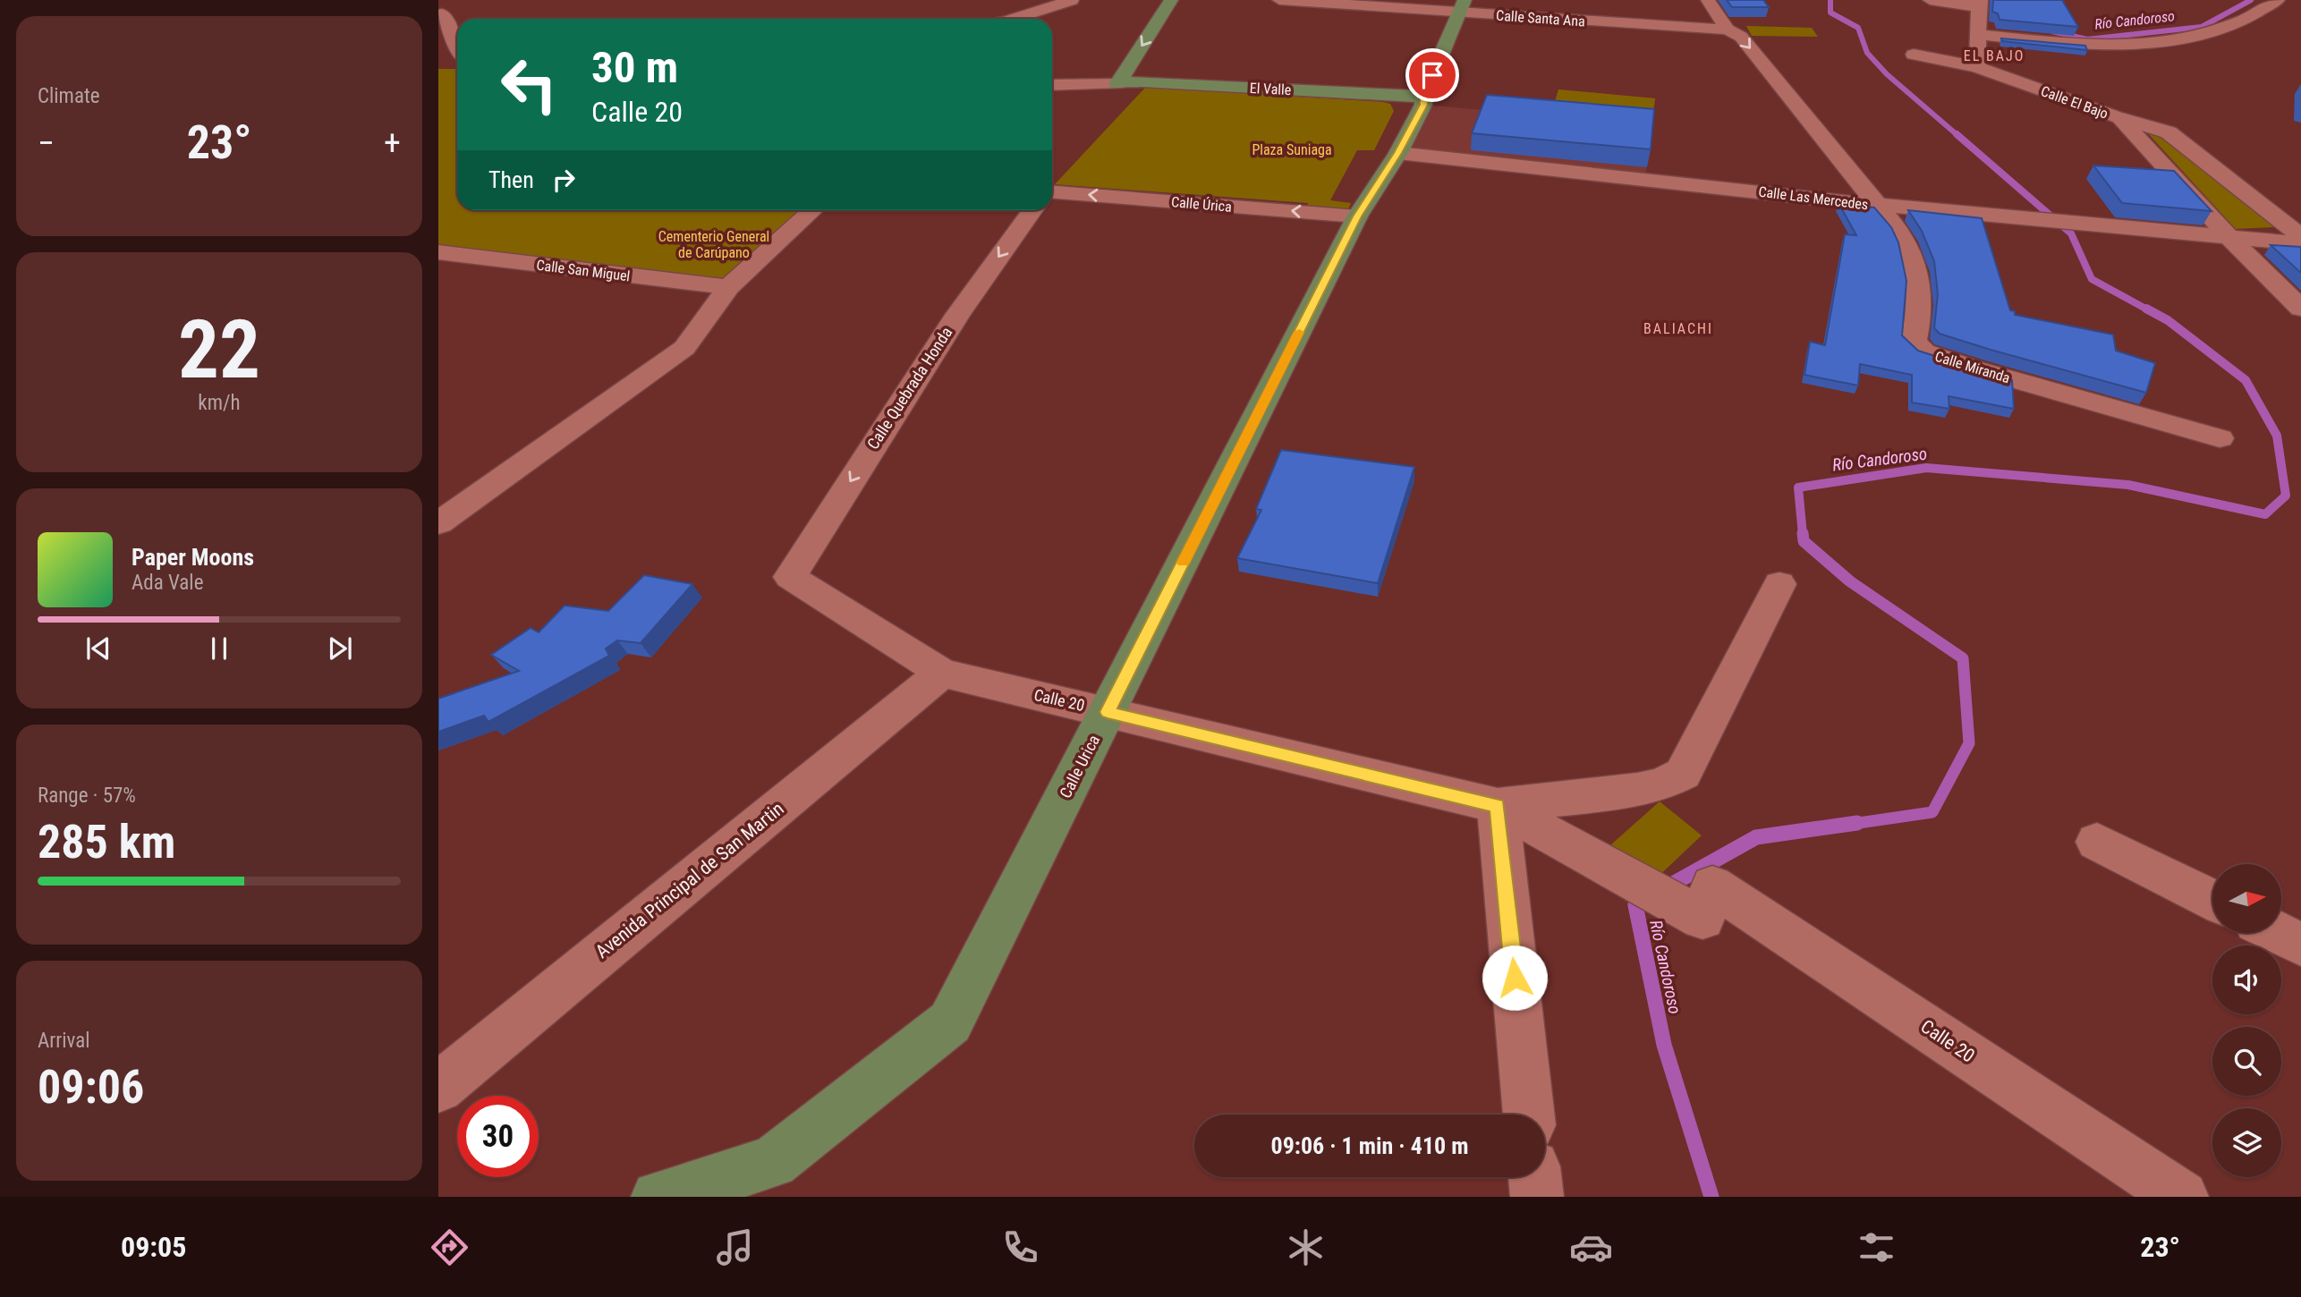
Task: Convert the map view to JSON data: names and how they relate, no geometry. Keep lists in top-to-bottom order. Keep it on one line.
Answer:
{"streets":{"main road":["El Valle","Calle Urica"],"street":["Calle Santa Ana","Calle El Bajo","Calle Las Mercedes","Calle Úrica","Calle San Miguel","Calle Miranda","Calle Quebrada Honda","Calle 20","Avenida Principal de San Martin"]},"crossings":[["Calle Santa Ana","Calle Miranda"],["Calle Santa Ana","Calle Urica"],["El Valle","Calle Urica"],["Calle El Bajo","Calle Las Mercedes"],["Calle Las Mercedes","Calle Miranda"],["Calle Las Mercedes","Calle Urica"],["Calle Úrica","Calle Urica"],["Calle Quebrada Honda","Calle 20"],["Calle 20","Calle Urica"],["Calle 20","Avenida Principal de San Martin"]],"one_way":["Calle Úrica"],"districts":["EL BAJO","BALIACHI"],"water":["Río Candoroso"],"parks":["Plaza Suniaga","Cementerio General de Carúpano"],"north":"right","page":{"tile":["Climate",["22","km/h"],["Range · 57%","285 km"],["Arrival","09:06"]],"turn":["30 m","Calle 20"],"heat":["−","23°","+"],"then":"Then","song":["Paper Moons","Ada Vale"],"limit":"30","trip":"09:06 · 1 min · 410 m","tabs":["09:05","23°"]}}
